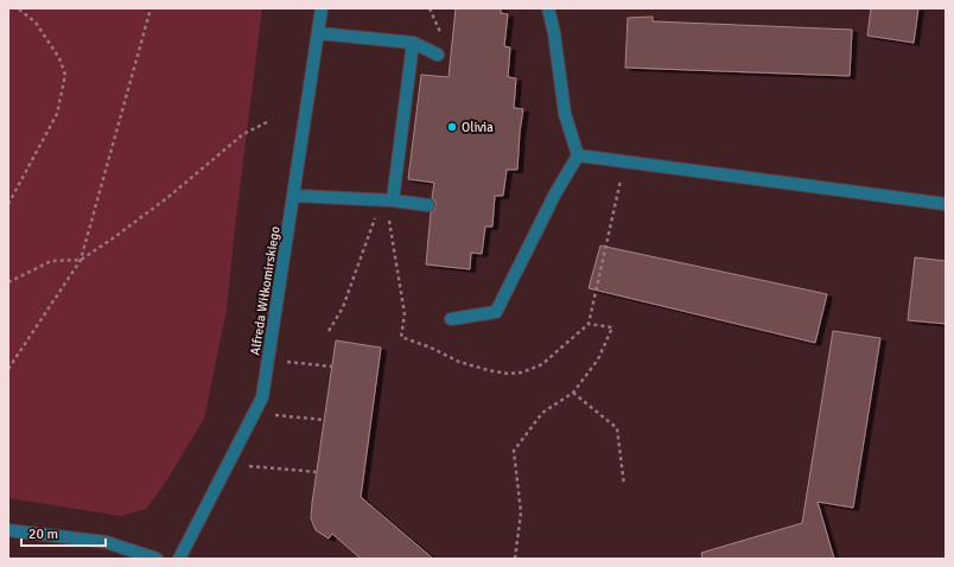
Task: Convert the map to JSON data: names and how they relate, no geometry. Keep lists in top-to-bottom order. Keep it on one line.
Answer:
{"streets":{"street":["Alfreda Wiłkomirskiego"]},"places":["Olivia"],"scale_bar":"20 m"}
